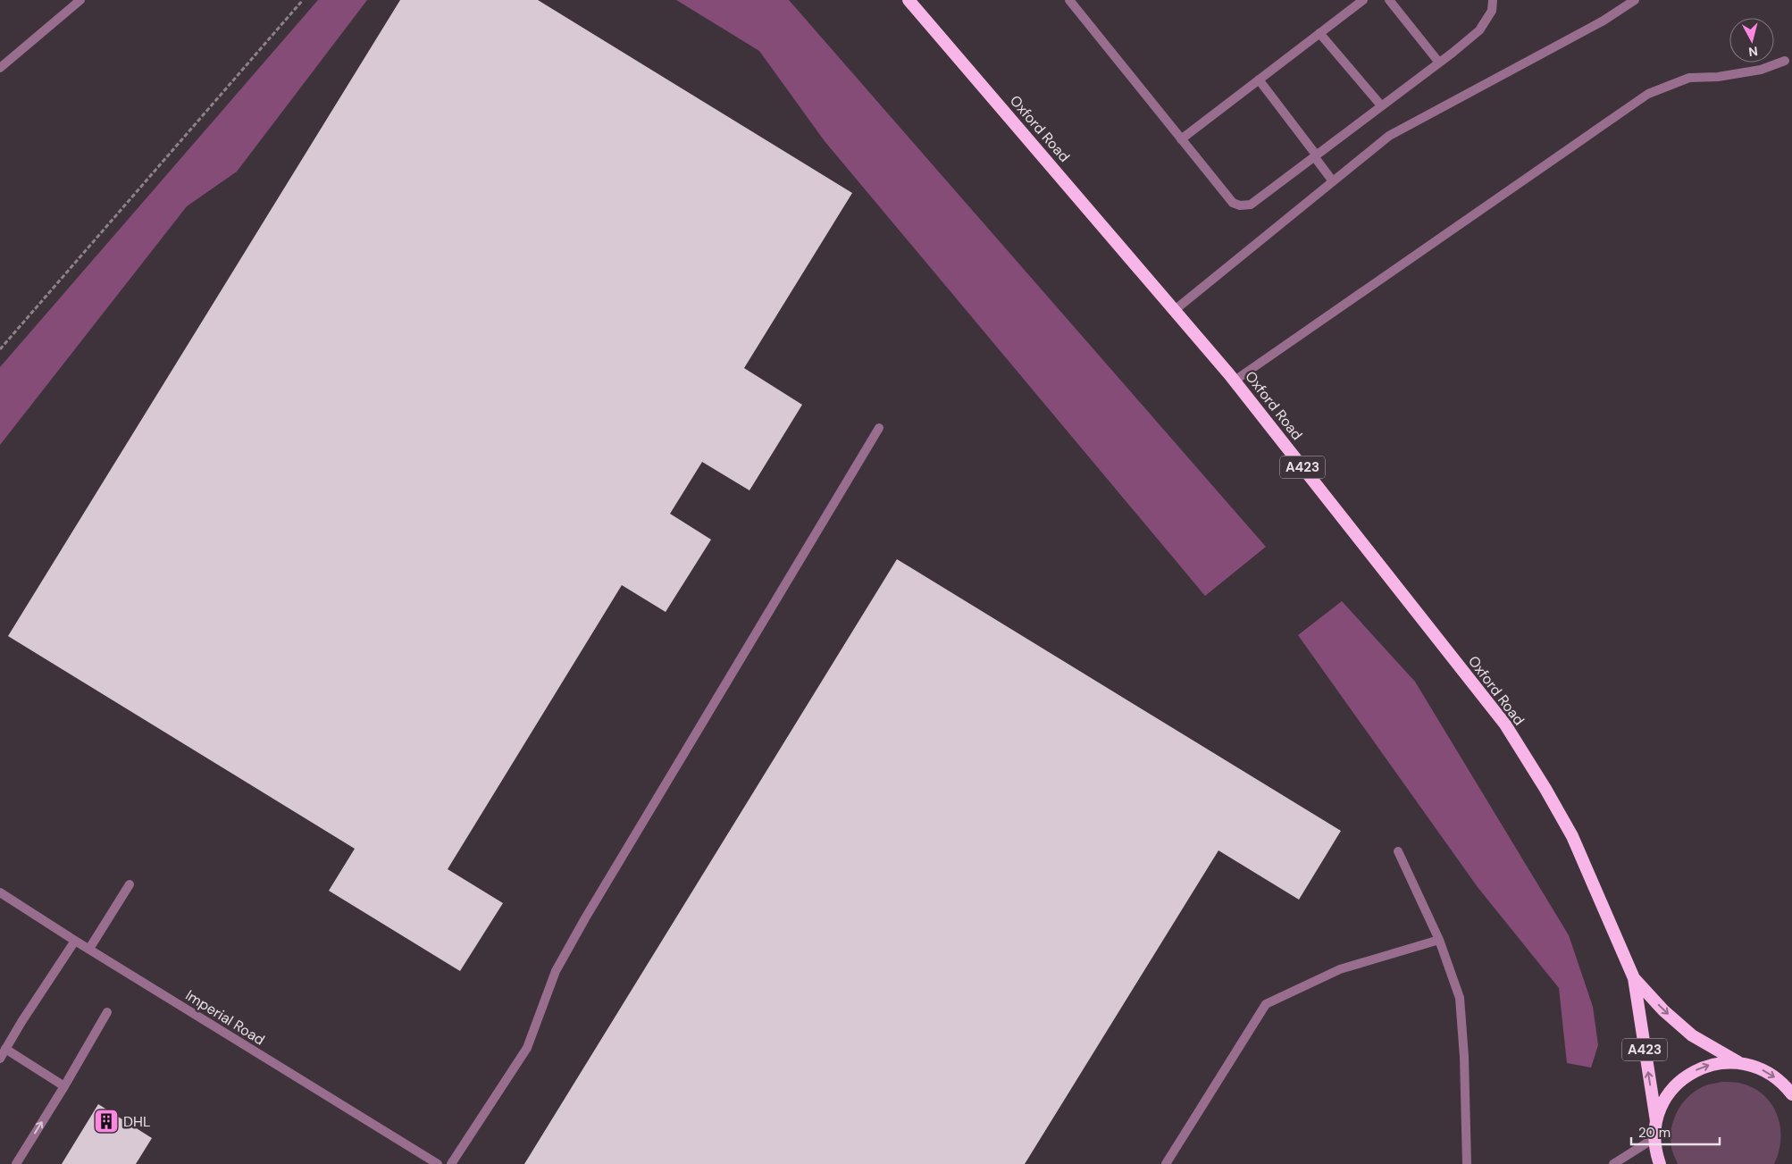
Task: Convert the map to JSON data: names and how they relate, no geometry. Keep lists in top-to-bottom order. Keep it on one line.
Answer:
{"streets":{"highway":["Oxford Road","A423"],"lane":["Imperial Road"]},"places":{"building":["DHL"]},"scale_bar":"20 m","north":"bottom"}
